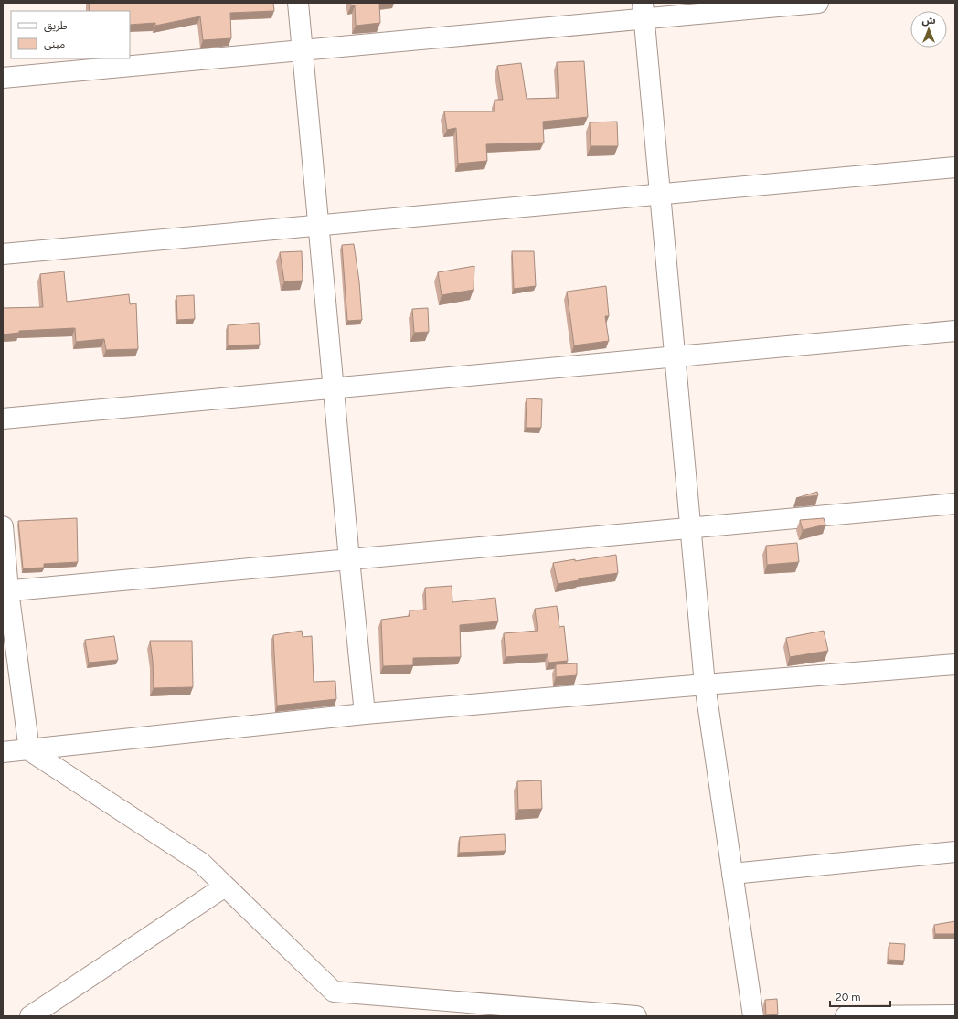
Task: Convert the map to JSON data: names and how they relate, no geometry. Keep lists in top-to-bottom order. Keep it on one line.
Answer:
{"legend":["طريق","مبنى"],"scale_bar":"20 m","north":"top"}
